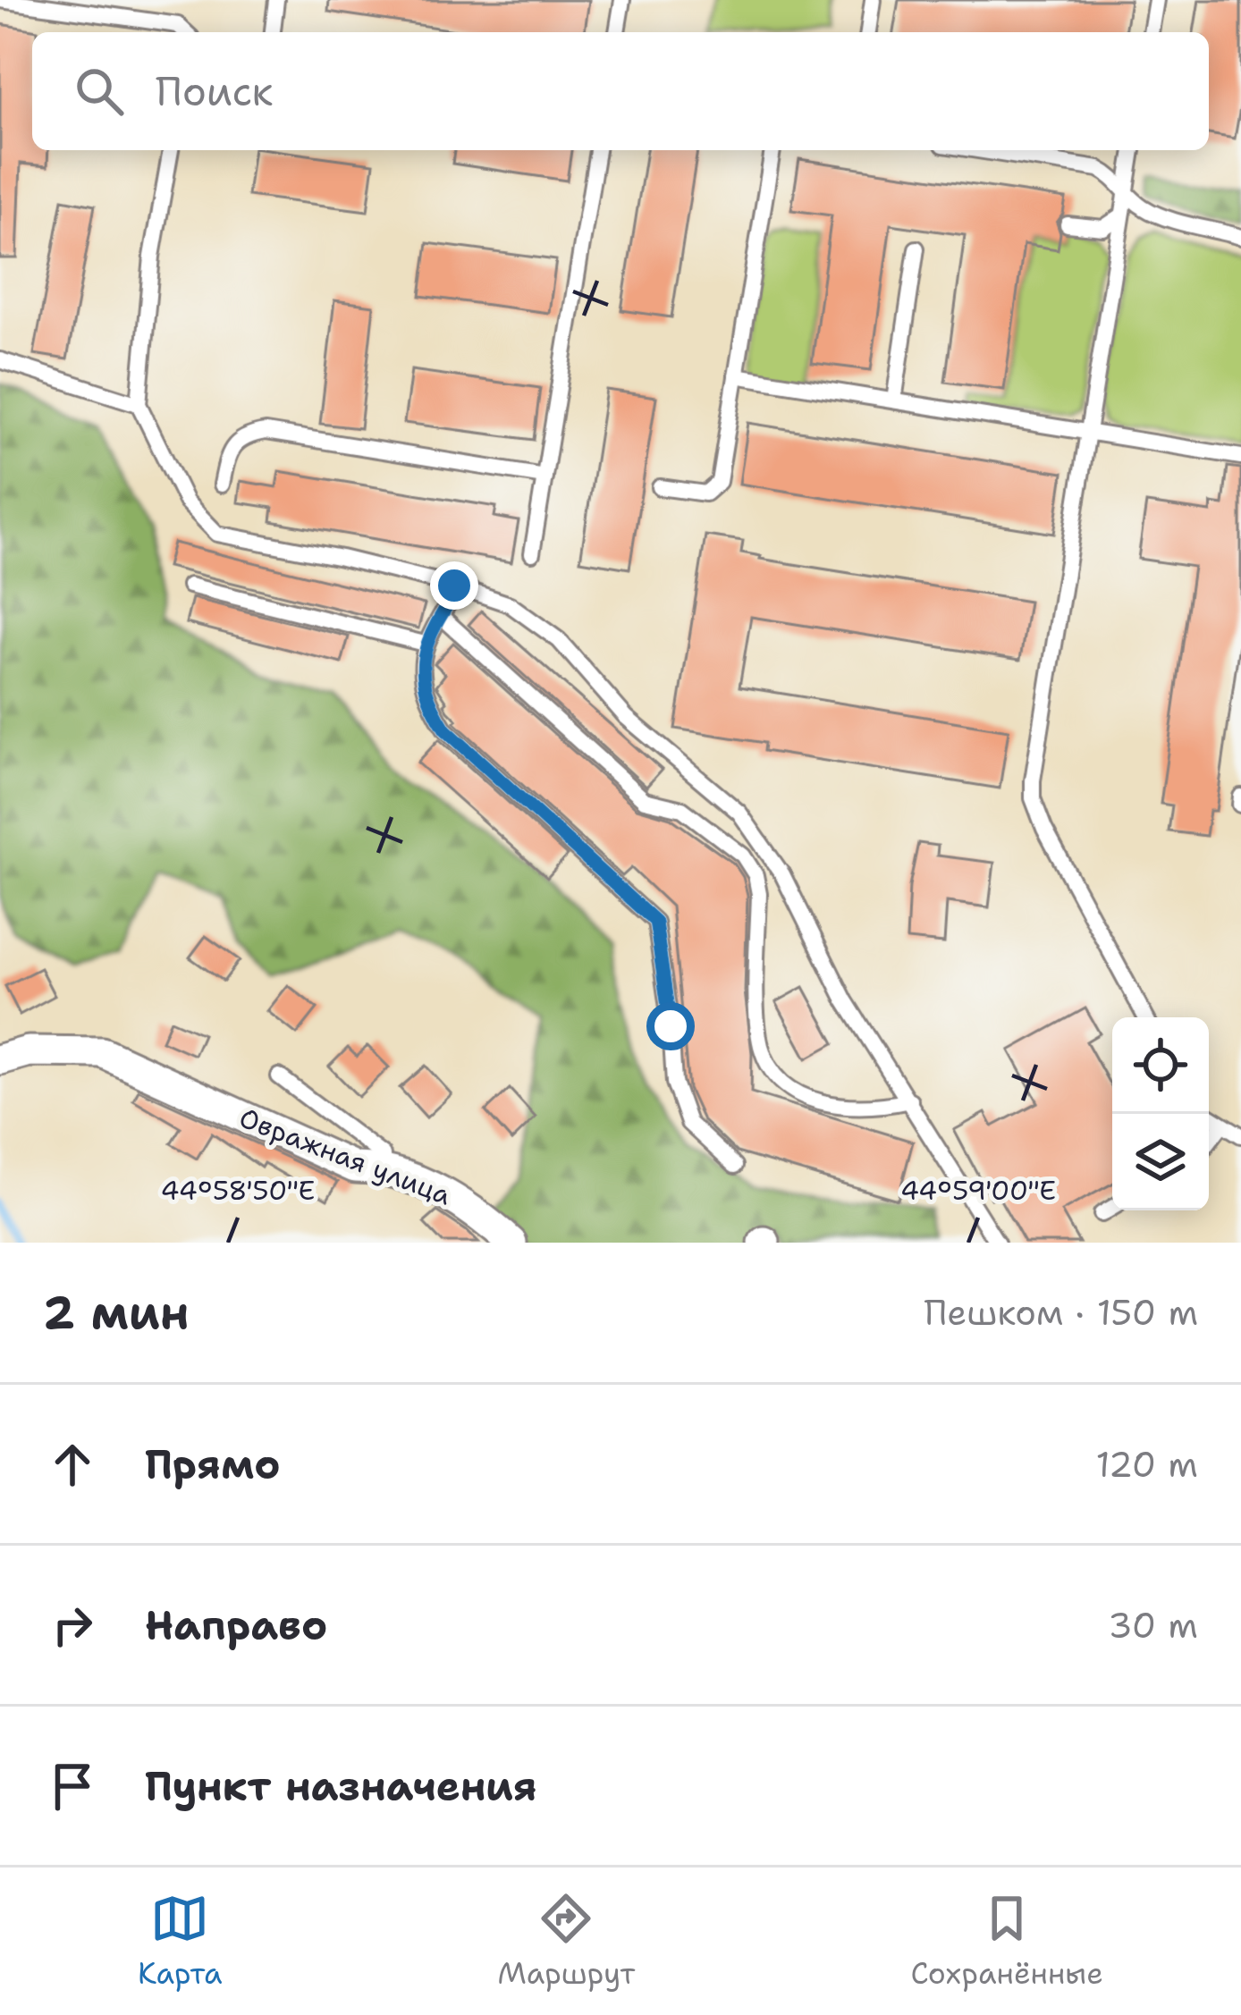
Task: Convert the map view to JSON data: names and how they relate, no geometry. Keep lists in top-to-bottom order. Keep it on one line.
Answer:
{"streets":{"street":["Овражная улица"]},"page":{"search":"Поиск","heading":["2 мин","Пешком · 150 m"],"list":[["Прямо","120 m"],["Направо","30 m"],"Пункт назначения"],"nav":["Карта","Маршрут","Сохранённые"]},"coordinates":["44°58'50\"E","44°59'00\"E"]}
